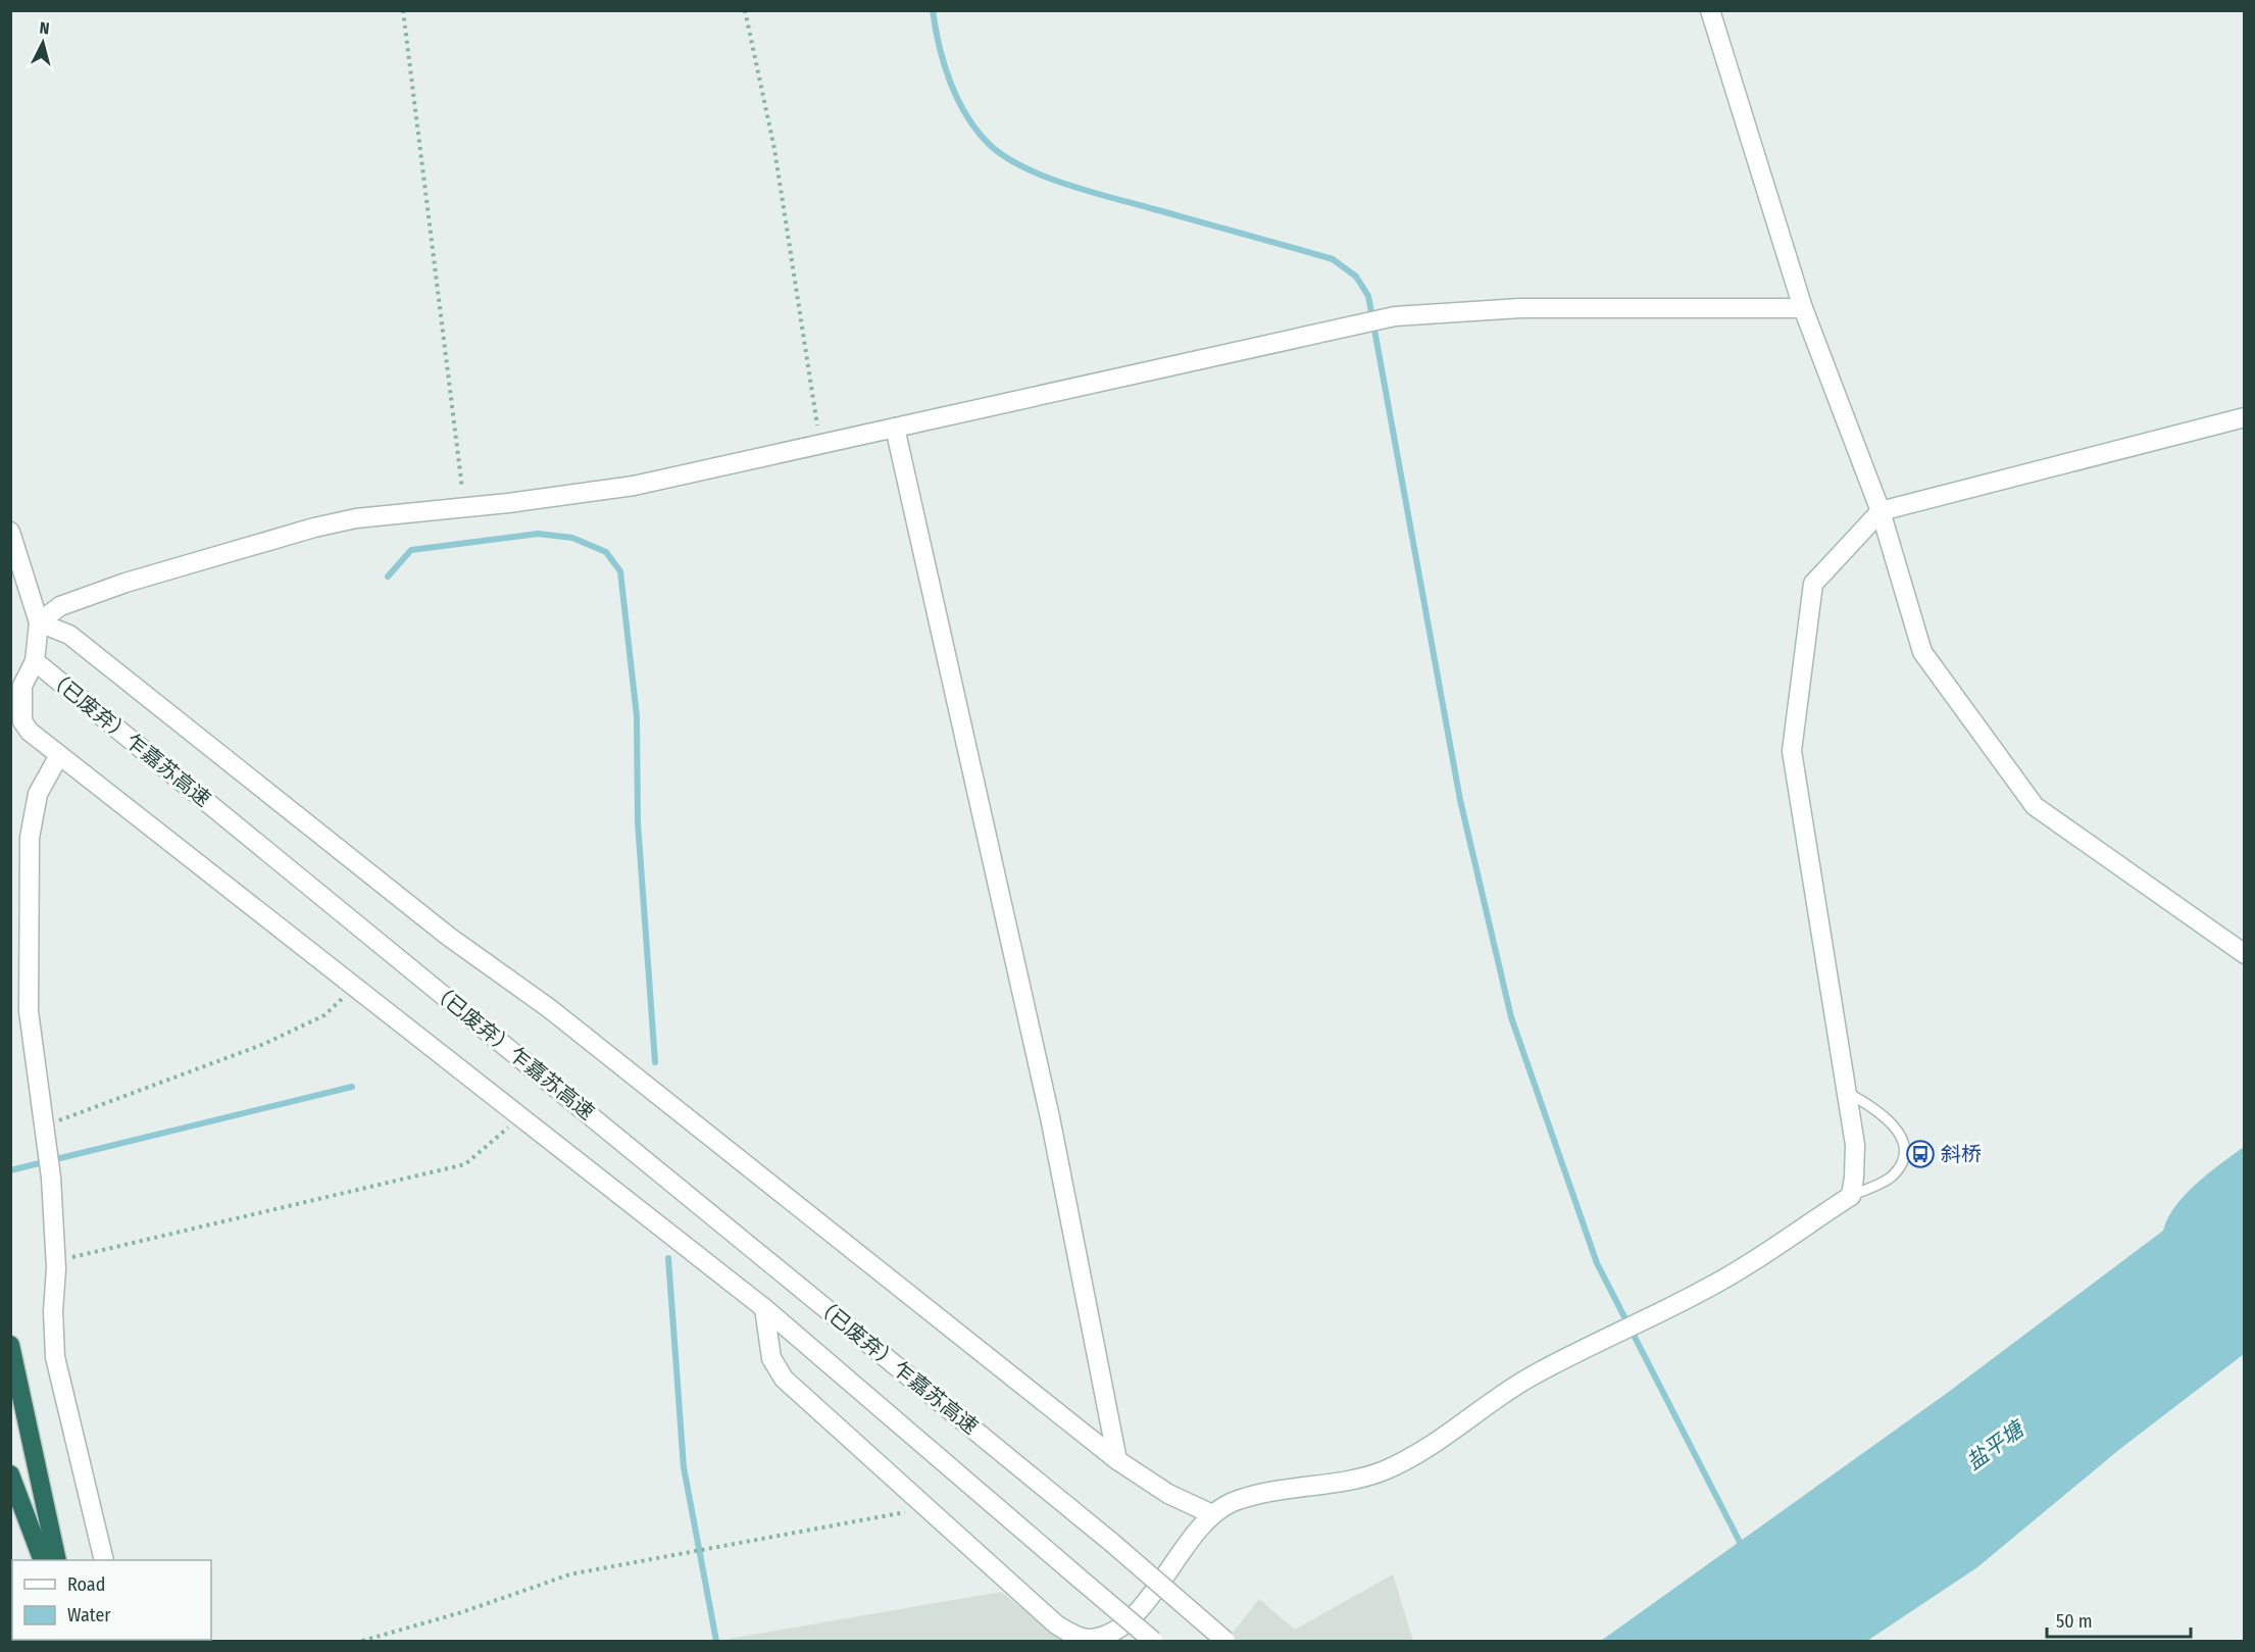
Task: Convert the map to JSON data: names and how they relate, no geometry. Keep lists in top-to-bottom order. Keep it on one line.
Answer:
{"streets":{"street":["（已废弃）乍嘉苏高速"]},"water":["盐平塘"],"places":{"bus stop":["斜桥"]},"legend":["Road","Water"],"scale_bar":"50 m","north":"top"}
